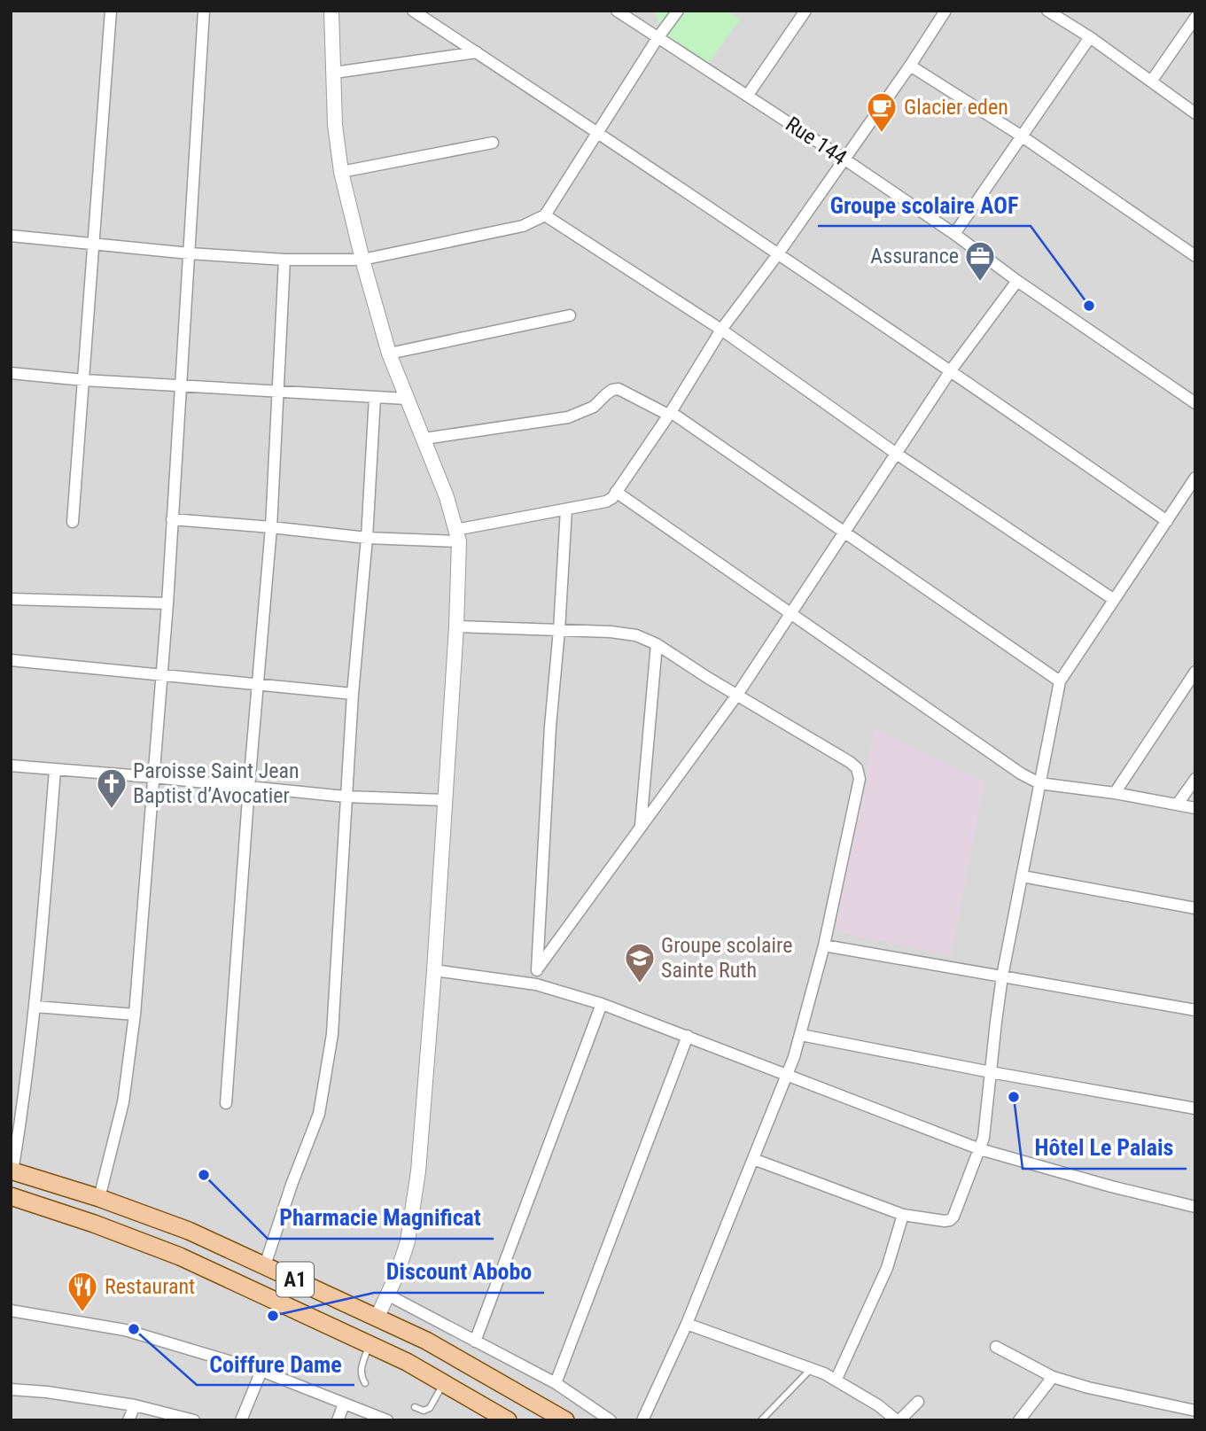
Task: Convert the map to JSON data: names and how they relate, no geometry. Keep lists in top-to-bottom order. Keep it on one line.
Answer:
{"streets":{"main road":["A1"],"street":["Rue 144"]},"places":{"cafe":["Glacier eden"],"office":["Assurance"],"other":["Groupe scolaire AOF","Hôtel Le Palais","Pharmacie Magnificat","Discount Abobo","Coiffure Dame"],"church":["Paroisse Saint Jean Baptist d’Avocatier"],"school or university":["Groupe scolaire Sainte Ruth"],"restaurant":["Restaurant"]}}
